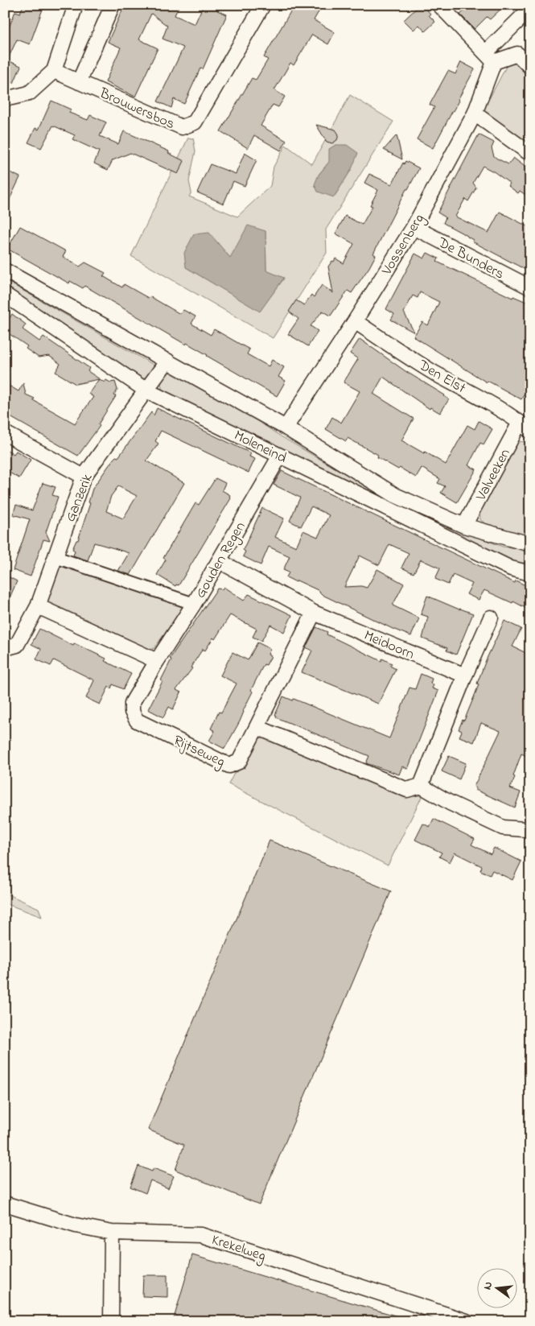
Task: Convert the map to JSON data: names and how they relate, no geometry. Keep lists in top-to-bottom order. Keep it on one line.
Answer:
{"streets":{"street":["Brouwersbos","Vossenberg","De Bunders","Den Elst","Moleneind","Valveeken","Ganzerik","Gouden Regen","Meidoorn","Rijtseweg","Krekelweg"]},"crossings":[["Vossenberg","De Bunders"],["Vossenberg","Den Elst"],["Vossenberg","Moleneind"],["Den Elst","Valveeken"],["Moleneind","Valveeken"],["Moleneind","Ganzerik"],["Moleneind","Gouden Regen"],["Gouden Regen","Meidoorn"],["Gouden Regen","Rijtseweg"]],"north":"left"}
